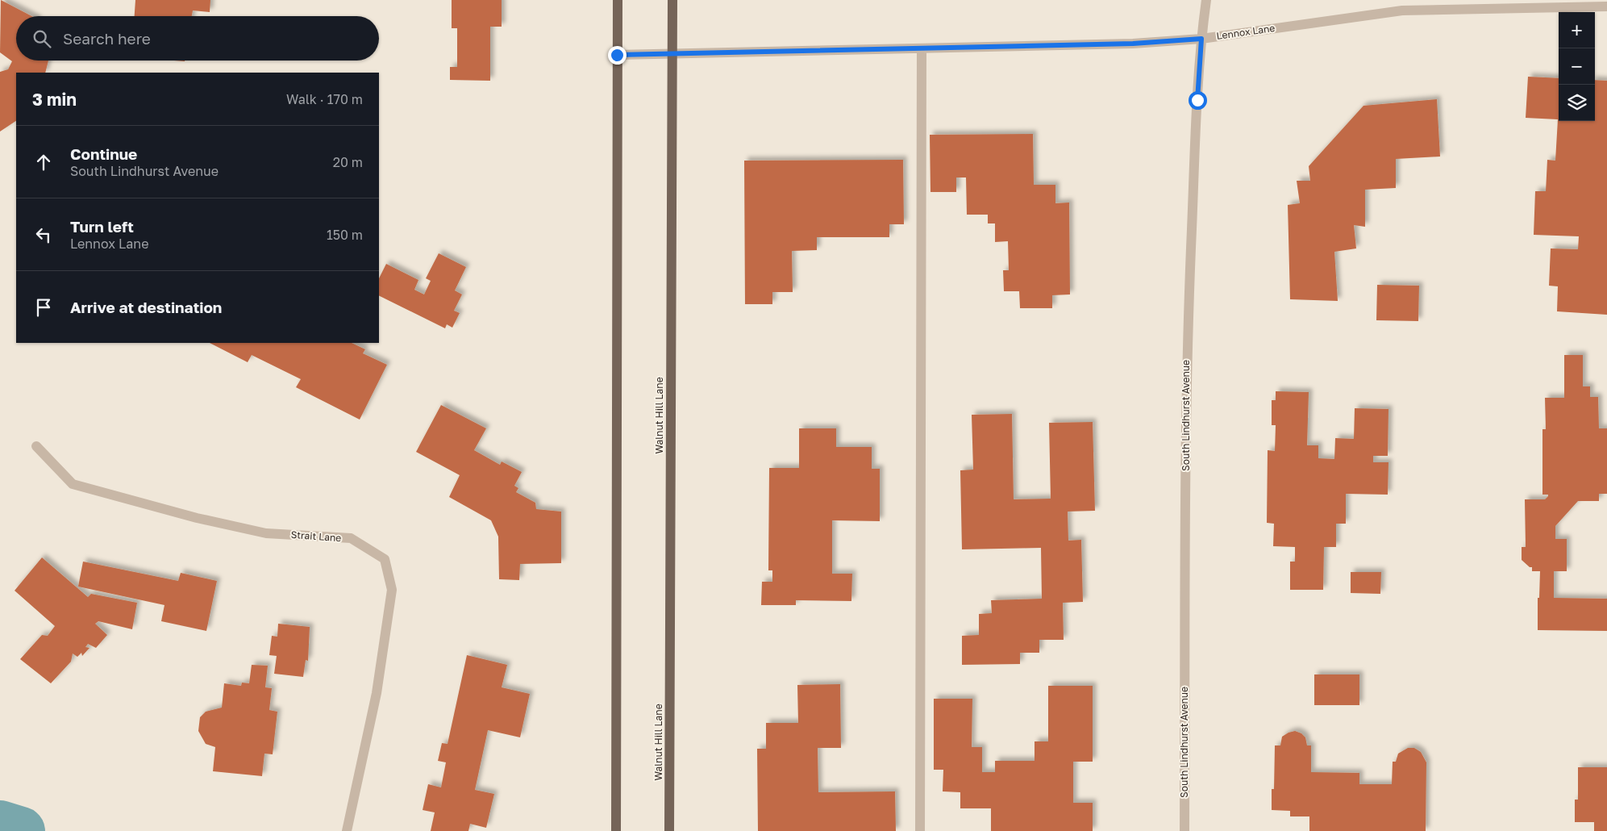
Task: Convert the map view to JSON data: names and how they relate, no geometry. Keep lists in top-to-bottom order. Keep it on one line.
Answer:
{"streets":{"main road":["Walnut Hill Lane"],"street":["Lennox Lane","South Lindhurst Avenue","Strait Lane"]},"crossings":[["Lennox Lane","Walnut Hill Lane"],["Lennox Lane","South Lindhurst Avenue"]],"page":{"map_buttons":["+","−"],"search":"Search here","heading":["3 min","Walk · 170 m"],"list":[["Continue","South Lindhurst Avenue","20 m"],["Turn left","Lennox Lane","150 m"],"Arrive at destination"]}}
